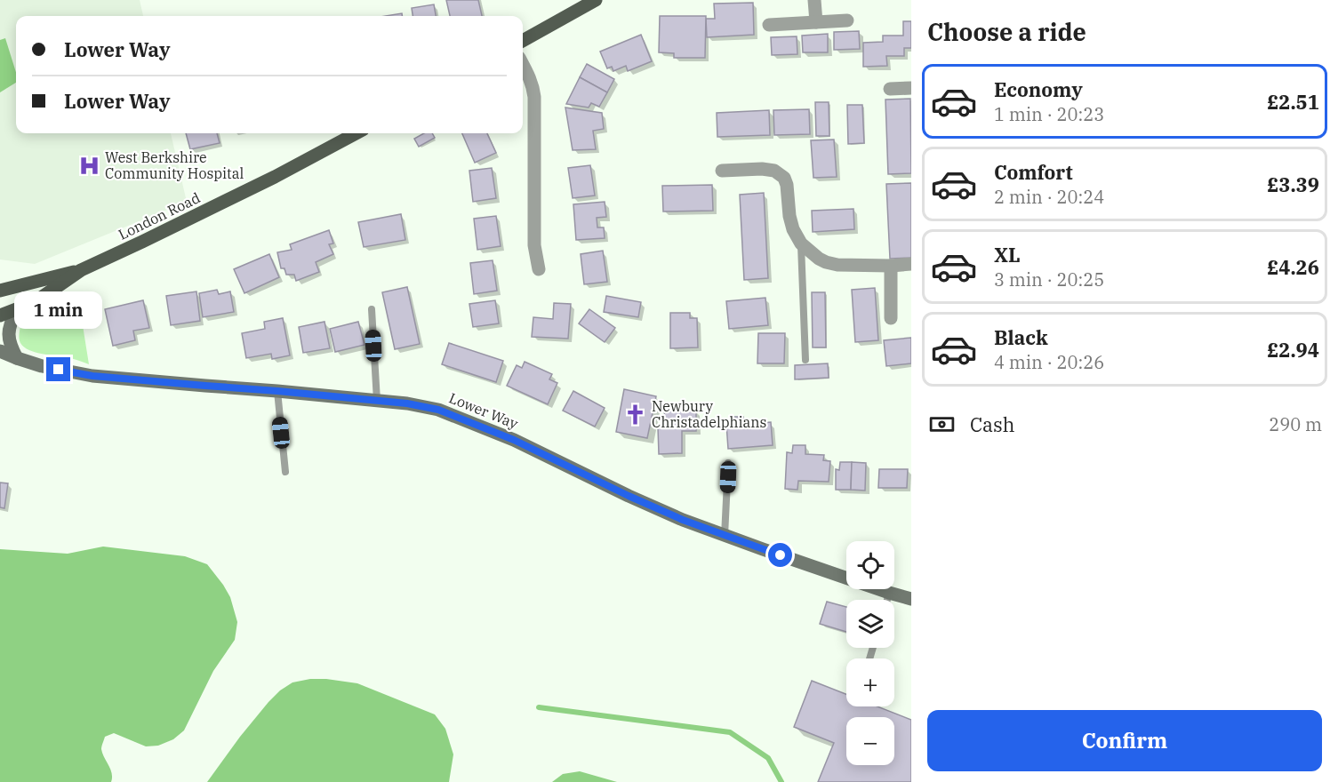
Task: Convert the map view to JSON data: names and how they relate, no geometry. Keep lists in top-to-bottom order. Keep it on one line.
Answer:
{"streets":{"main road":["London Road"],"street":["Lower Way"]},"places":{"hospital":["West Berkshire Community Hospital"],"church":["Newbury Christadelphians"]},"page":{"heading":"Choose a ride","banner":["Lower Way","Lower Way"],"list":[{"name":"Economy","note":"1 min · 20:23","value":"£2.51"},{"name":"Comfort","note":"2 min · 20:24","value":"£3.39"},{"name":"XL","note":"3 min · 20:25","value":"£4.26"},{"name":"Black","note":"4 min · 20:26","value":"£2.94"}],"bubble":"1 min","pay":["Cash","290 m"],"map_buttons":["+","−"],"buttons":"Confirm"}}
